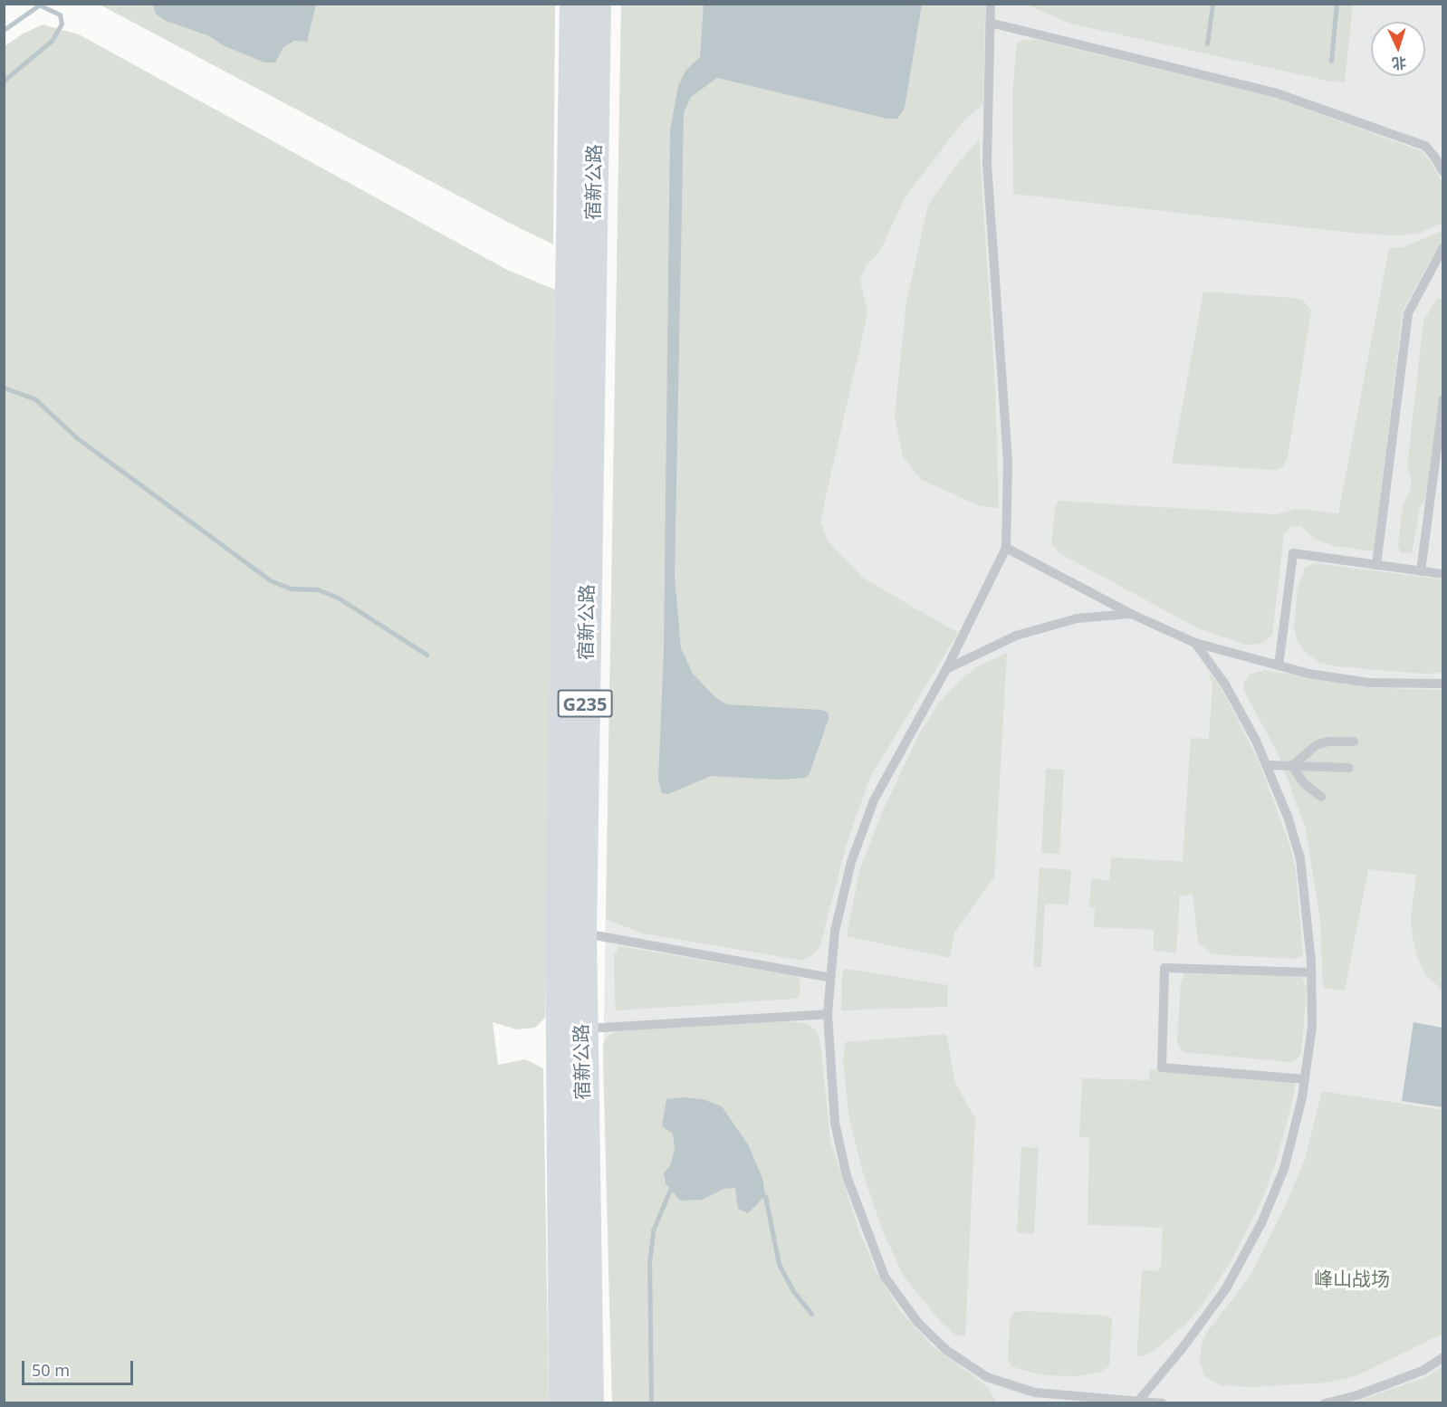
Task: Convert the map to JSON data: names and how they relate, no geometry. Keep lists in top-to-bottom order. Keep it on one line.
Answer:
{"streets":{"highway":["宿新公路","G235"]},"parks":["峰山战场"],"scale_bar":"50 m","north":"bottom"}
